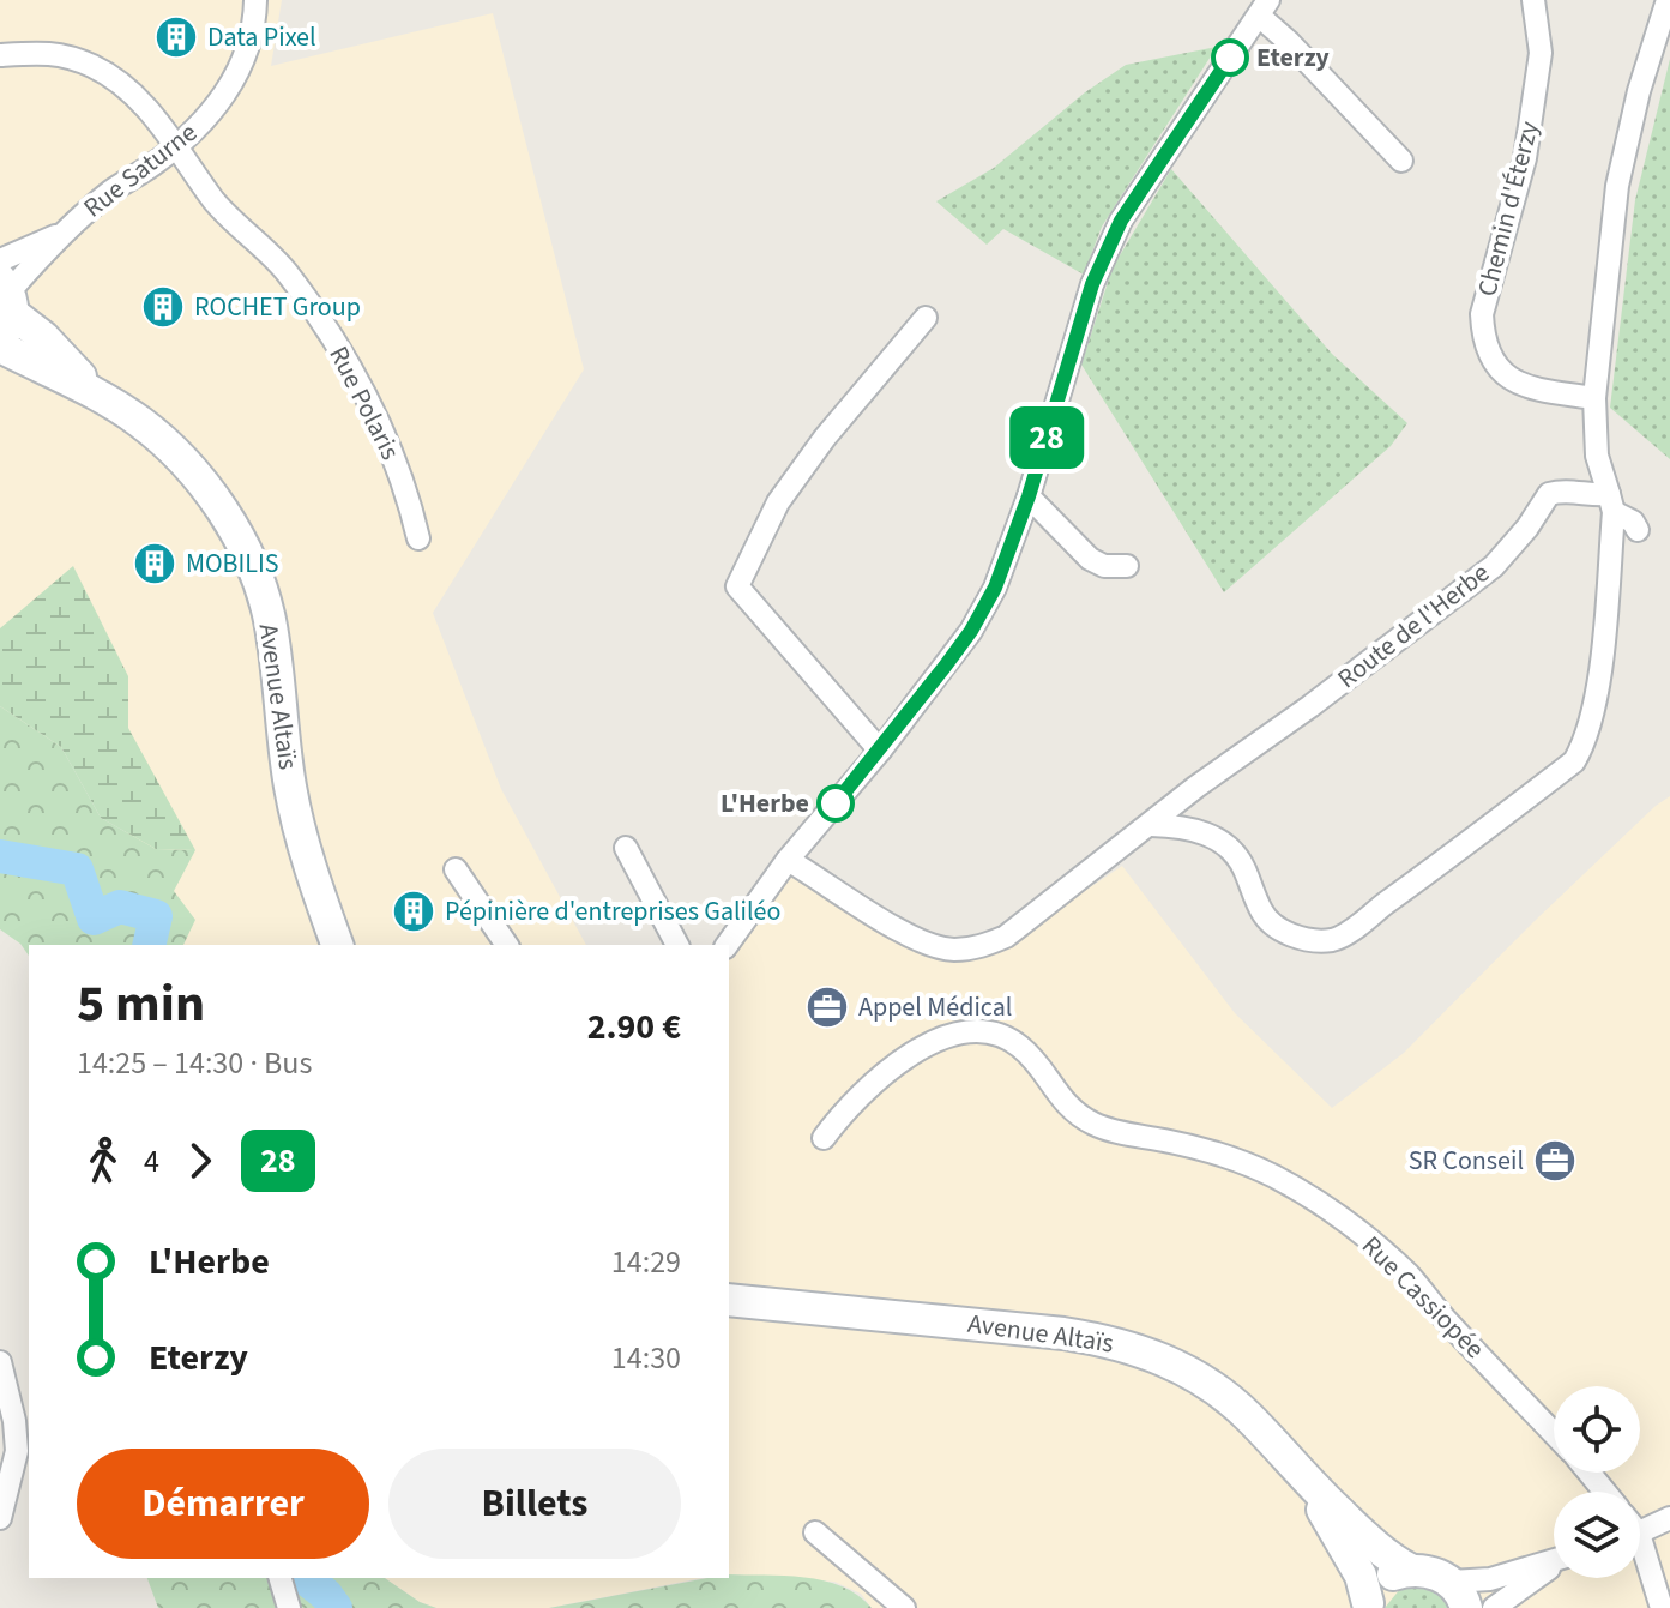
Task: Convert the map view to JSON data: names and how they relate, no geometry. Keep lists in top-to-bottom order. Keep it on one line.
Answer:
{"streets":{"street":["Rue Saturne","Chemin d'Éterzy","Rue Polaris","Route de l'Herbe","Avenue Altaïs","Rue Cassiopée"]},"crossings":[["Rue Saturne","Rue Polaris"],["Rue Saturne","Avenue Altaïs"]],"places":{"building":["Data Pixel","ROCHET Group","MOBILIS","Pépinière d'entreprises Galiléo"],"other":["Eterzy","L'Herbe"],"office":["Appel Médical","SR Conseil"]},"lines":["bus line 28"],"page":{"on_map":"28","heading":["5 min","14:25 – 14:30 · Bus","2.90 €"],"legs":["4","28"],"list":[{"name":"L'Herbe","value":"14:29"},{"name":"Eterzy","value":"14:30"}],"buttons":["Démarrer","Billets"]}}
